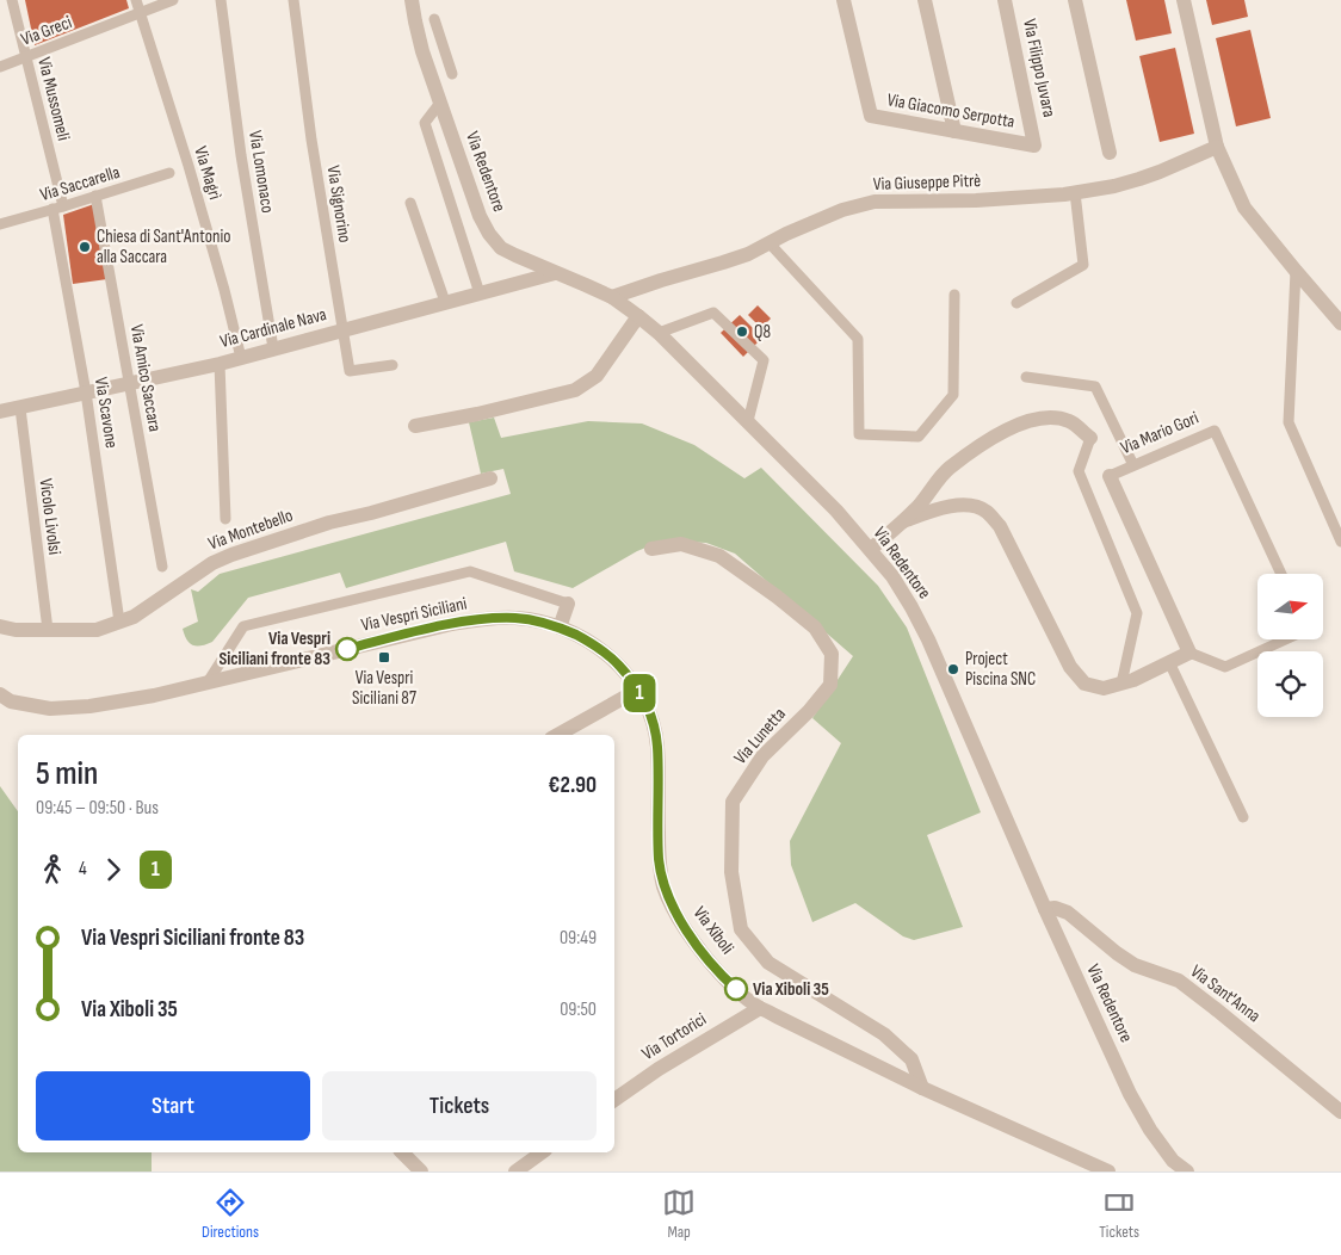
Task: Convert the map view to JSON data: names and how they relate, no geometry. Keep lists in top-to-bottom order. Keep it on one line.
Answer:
{"streets":{"street":["Via Filippo Juvara","Via Giacomo Serpotta","Via Redentore","Via Giuseppe Pitrè","Via Cardinale Nava","Via Mario Gori","Via Montebello","Via Vespri Siciliani","Via Lunetta","Via Xiboli","Via Sant'Anna","Via Tortorici"],"lane":["Via Greci","Via Mussomeli","Via Lomonaco","Via Magrì","Via Saccarella","Via Signorino","Via Amico Saccara","Via Scavone","Vicolo Livolsi"]},"crossings":[["Via Greci","Via Mussomeli"],["Via Greci","Via Magrì"],["Via Filippo Juvara","Via Giacomo Serpotta"],["Via Mussomeli","Via Saccarella"],["Via Mussomeli","Via Scavone"],["Via Lomonaco","Via Cardinale Nava"],["Via Redentore","Via Giuseppe Pitrè"],["Via Redentore","Via Cardinale Nava"],["Via Redentore","Via Sant'Anna"],["Via Magrì","Via Cardinale Nava"],["Via Saccarella","Via Amico Saccara"],["Via Saccarella","Via Scavone"],["Via Signorino","Via Cardinale Nava"],["Via Cardinale Nava","Via Amico Saccara"],["Via Cardinale Nava","Via Scavone"],["Via Cardinale Nava","Vicolo Livolsi"],["Via Scavone","Via Montebello"],["Vicolo Livolsi","Via Montebello"],["Via Vespri Siciliani","Via Xiboli"],["Via Lunetta","Via Xiboli"],["Via Xiboli","Via Tortorici"]],"places":{"other":["Chiesa di Sant'Antonio alla Saccara","Q8","Via Vespri Siciliani fronte 83","Project Piscina SNC","Via Xiboli 35"],"transit":["Via Vespri Siciliani 87"]},"lines":["bus line 1"],"north":"right","page":{"on_map":"1","heading":["5 min","09:45 – 09:50 · Bus","€2.90"],"legs":["4","1"],"list":[{"name":"Via Vespri Siciliani fronte 83","value":"09:49"},{"name":"Via Xiboli 35","value":"09:50"}],"buttons":["Start","Tickets"],"tabs":["Directions","Map","Tickets"]}}
